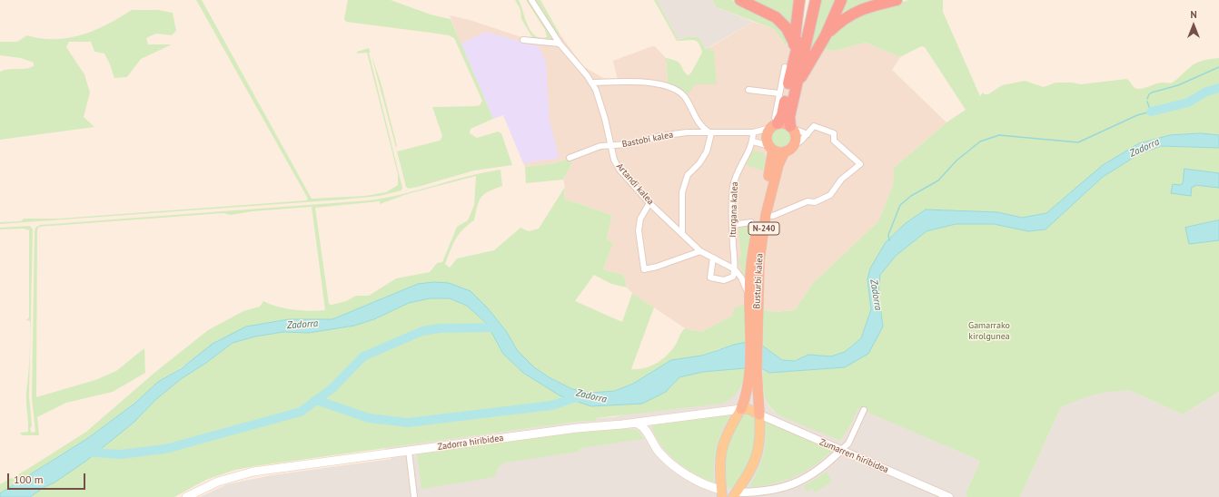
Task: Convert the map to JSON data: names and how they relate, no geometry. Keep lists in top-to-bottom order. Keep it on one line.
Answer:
{"streets":{"highway":["N-240","Busturbi kalea"],"main road":["Zadorra hiribidea"],"street":["Bastobi kalea","Artandi kalea","Iturgana kalea","Zumarren hiribidea"]},"crossings":[["Bastobi kalea","Artandi kalea"],["Bastobi kalea","Iturgana kalea"],["Bastobi kalea","N-240"],["Bastobi kalea","Busturbi kalea"],["Artandi kalea","Iturgana kalea"],["N-240","Busturbi kalea"],["Busturbi kalea","Zadorra hiribidea"],["Busturbi kalea","Zumarren hiribidea"],["Zadorra hiribidea","Zumarren hiribidea"]],"water":["Zadorra"],"parks":["Gamarrako kirolgunea"],"scale_bar":"100 m","north":"top"}
